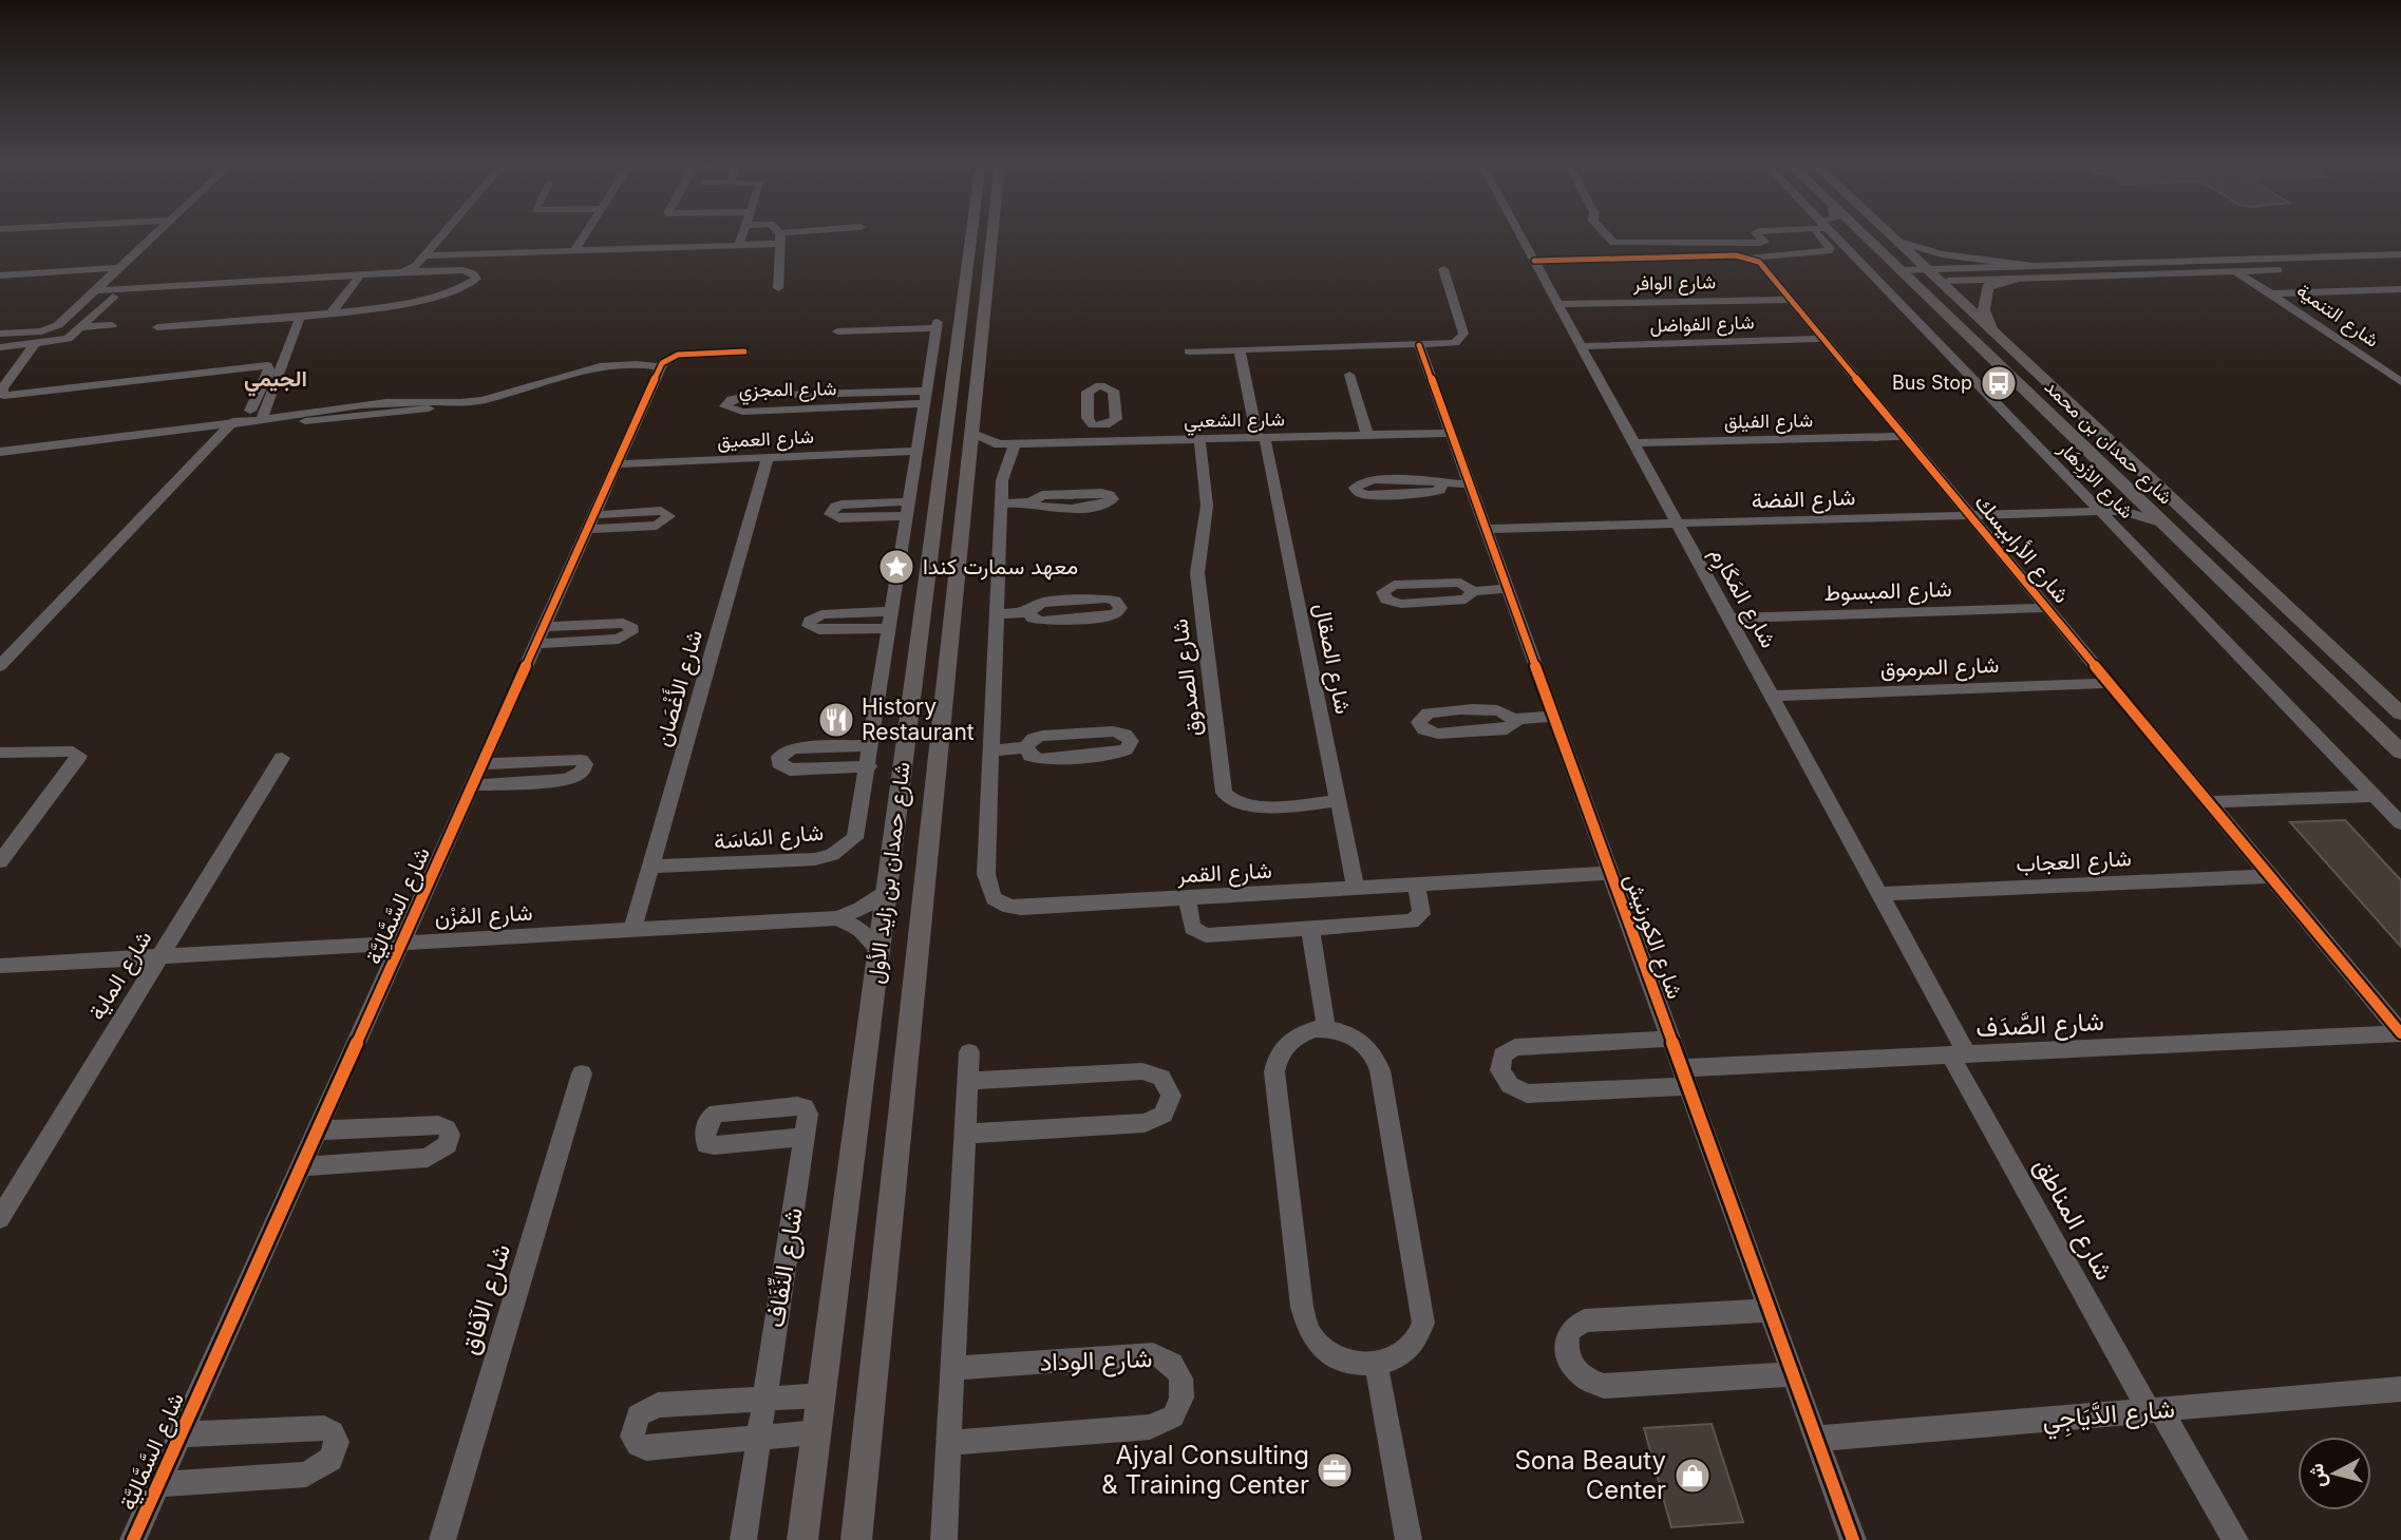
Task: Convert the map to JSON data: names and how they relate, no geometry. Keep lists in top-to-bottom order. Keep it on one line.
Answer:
{"streets":{"main road":["شارع حمدان بن محمد","شارع حمدان بن زايد الأول"],"street":["شارع الوافر","شارع التنمية","شارع الفواضل","شارع المجزي","شارع الشعبي","شارع الفيلق","شارع العميق","شارع الازْدِهَار","شارع الفضة","شارع الأرابيسك","شارع المبسوط","شارع المَكَارِم","شارع الصقال","شارع المرموق","شارع الصدوق","شارع الأَغْصَان","شارع المَاسَة","شارع العجاب","شارع القمر","شارع السَّمَّالِيَّة","شارع المُزْن","شارع الكورنيش","شارع الماية","شارع الصَّدَف","شارع المناطق","شارع النِّفَاف","شارع الآفاق","شارع الوداد","شارع الدَّيَاجِي"]},"crossings":[["شارع الوافر","شارع الأرابيسك"],["شارع الوافر","شارع المَكَارِم"],["شارع الفواضل","شارع الأرابيسك"],["شارع الفواضل","شارع المَكَارِم"],["شارع المجزي","شارع المَاسَة"],["شارع الشعبي","شارع الصقال"],["شارع الشعبي","شارع الصدوق"],["شارع الشعبي","شارع حمدان بن زايد الأول"],["شارع الشعبي","شارع القمر"],["شارع الشعبي","شارع الكورنيش"],["شارع الفيلق","شارع الأرابيسك"],["شارع الفيلق","شارع المَكَارِم"],["شارع العميق","شارع الأَغْصَان"],["شارع العميق","شارع المَاسَة"],["شارع العميق","شارع السَّمَّالِيَّة"],["شارع حمدان بن محمد","شارع الفضة"],["شارع الازْدِهَار","شارع الفضة"],["شارع الفضة","شارع الأرابيسك"],["شارع الفضة","شارع المَكَارِم"],["شارع الفضة","شارع الكورنيش"],["شارع الأرابيسك","شارع المبسوط"],["شارع الأرابيسك","شارع المرموق"],["شارع الأرابيسك","شارع العجاب"],["شارع الأرابيسك","شارع الصَّدَف"],["شارع المبسوط","شارع المَكَارِم"],["شارع المَكَارِم","شارع المرموق"],["شارع المَكَارِم","شارع العجاب"],["شارع المَكَارِم","شارع الصَّدَف"],["شارع المَكَارِم","شارع المناطق"],["شارع الصقال","شارع الصدوق"],["شارع الصقال","شارع القمر"],["شارع الأَغْصَان","شارع المَاسَة"],["شارع الأَغْصَان","شارع المُزْن"],["شارع حمدان بن زايد الأول","شارع المُزْن"],["شارع القمر","شارع الكورنيش"],["شارع السَّمَّالِيَّة","شارع المُزْن"],["شارع المُزْن","شارع الماية"],["شارع الكورنيش","شارع الصَّدَف"],["شارع الكورنيش","شارع الدَّيَاجِي"],["شارع الصَّدَف","شارع المناطق"],["شارع المناطق","شارع الدَّيَاجِي"]],"districts":["الجيمي"],"places":{"bus stop":["Bus Stop"],"place":["معهد سمارت كندا"],"restaurant":["History Restaurant"],"office":["Ajyal Consulting & Training Center"],"shop":["Sona Beauty Center"]},"north":"left"}
